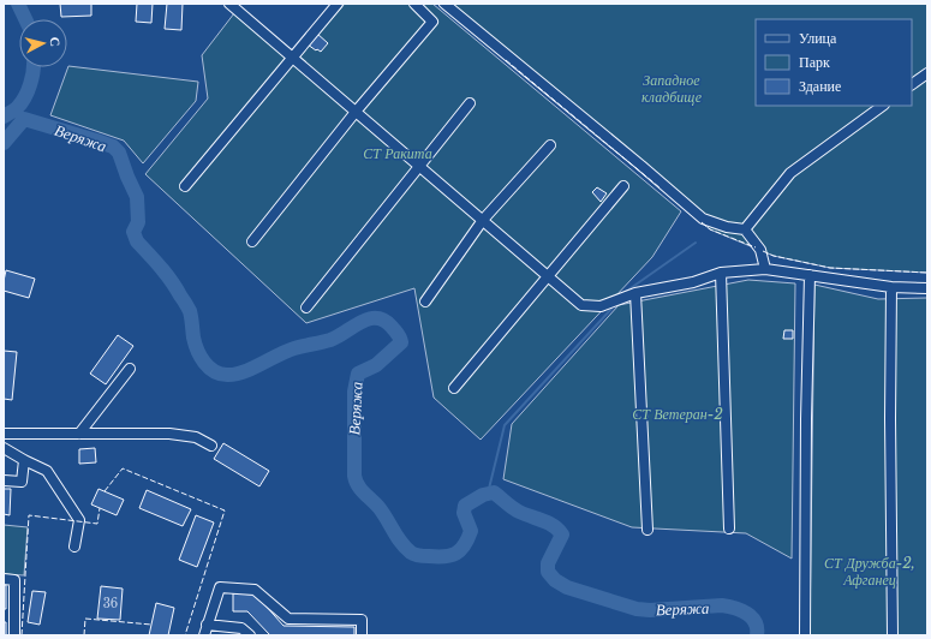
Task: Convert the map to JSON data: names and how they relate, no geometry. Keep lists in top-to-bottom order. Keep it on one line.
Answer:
{"water":["Веряжа"],"parks":["Западное кладбище","СТ Ракита","СТ Ветеран-2","СТ Дружба-2, Афганец"],"house_numbers":["36"],"legend":["Улица","Парк","Здание"],"north":"right"}
